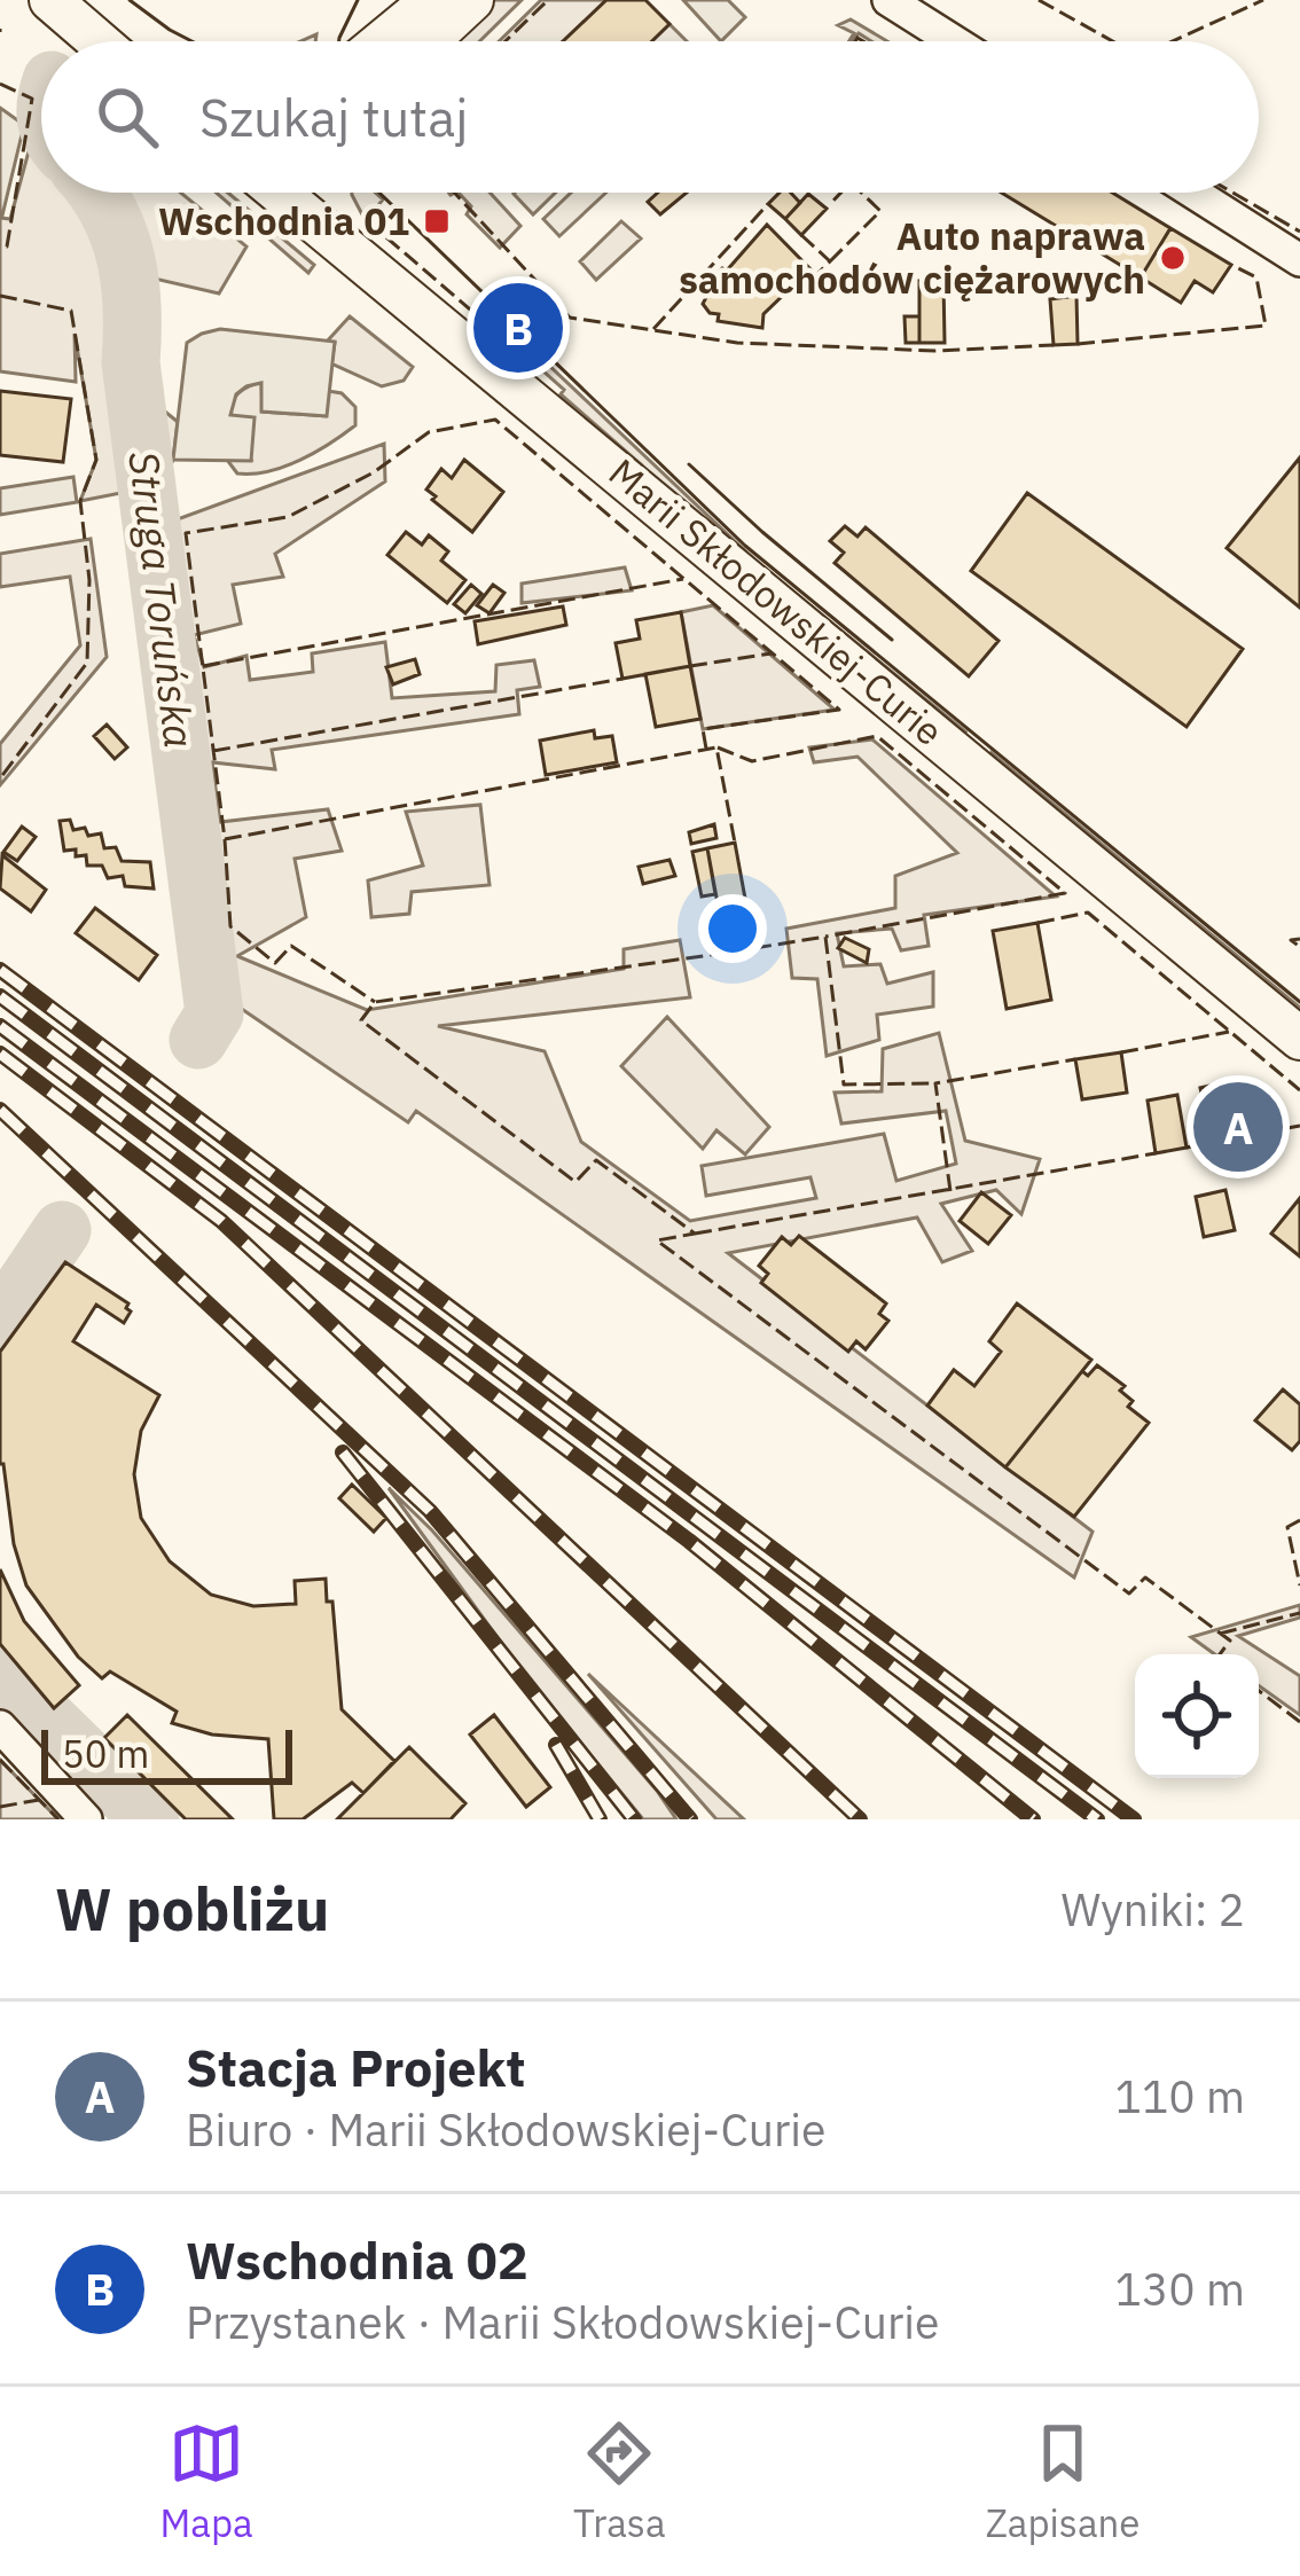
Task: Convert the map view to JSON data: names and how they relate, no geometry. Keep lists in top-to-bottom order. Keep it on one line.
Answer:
{"streets":{"street":["Marii Skłodowskiej-Curie"]},"water":["Struga Toruńska"],"places":{"transit":["Wschodnia 01"],"other":["Auto naprawa samochodów ciężarowych"]},"scale_bar":"50 m","page":{"search":"Szukaj tutaj","pins":["B","A"],"scale":"50 m","heading":["W pobliżu","Wyniki: 2"],"list":[{"mark":"A","name":"Stacja Projekt","note":"Biuro · Marii Skłodowskiej-Curie","value":"110 m"},{"mark":"B","name":"Wschodnia 02","note":"Przystanek · Marii Skłodowskiej-Curie","value":"130 m"}],"nav":["Mapa","Trasa","Zapisane"]}}
